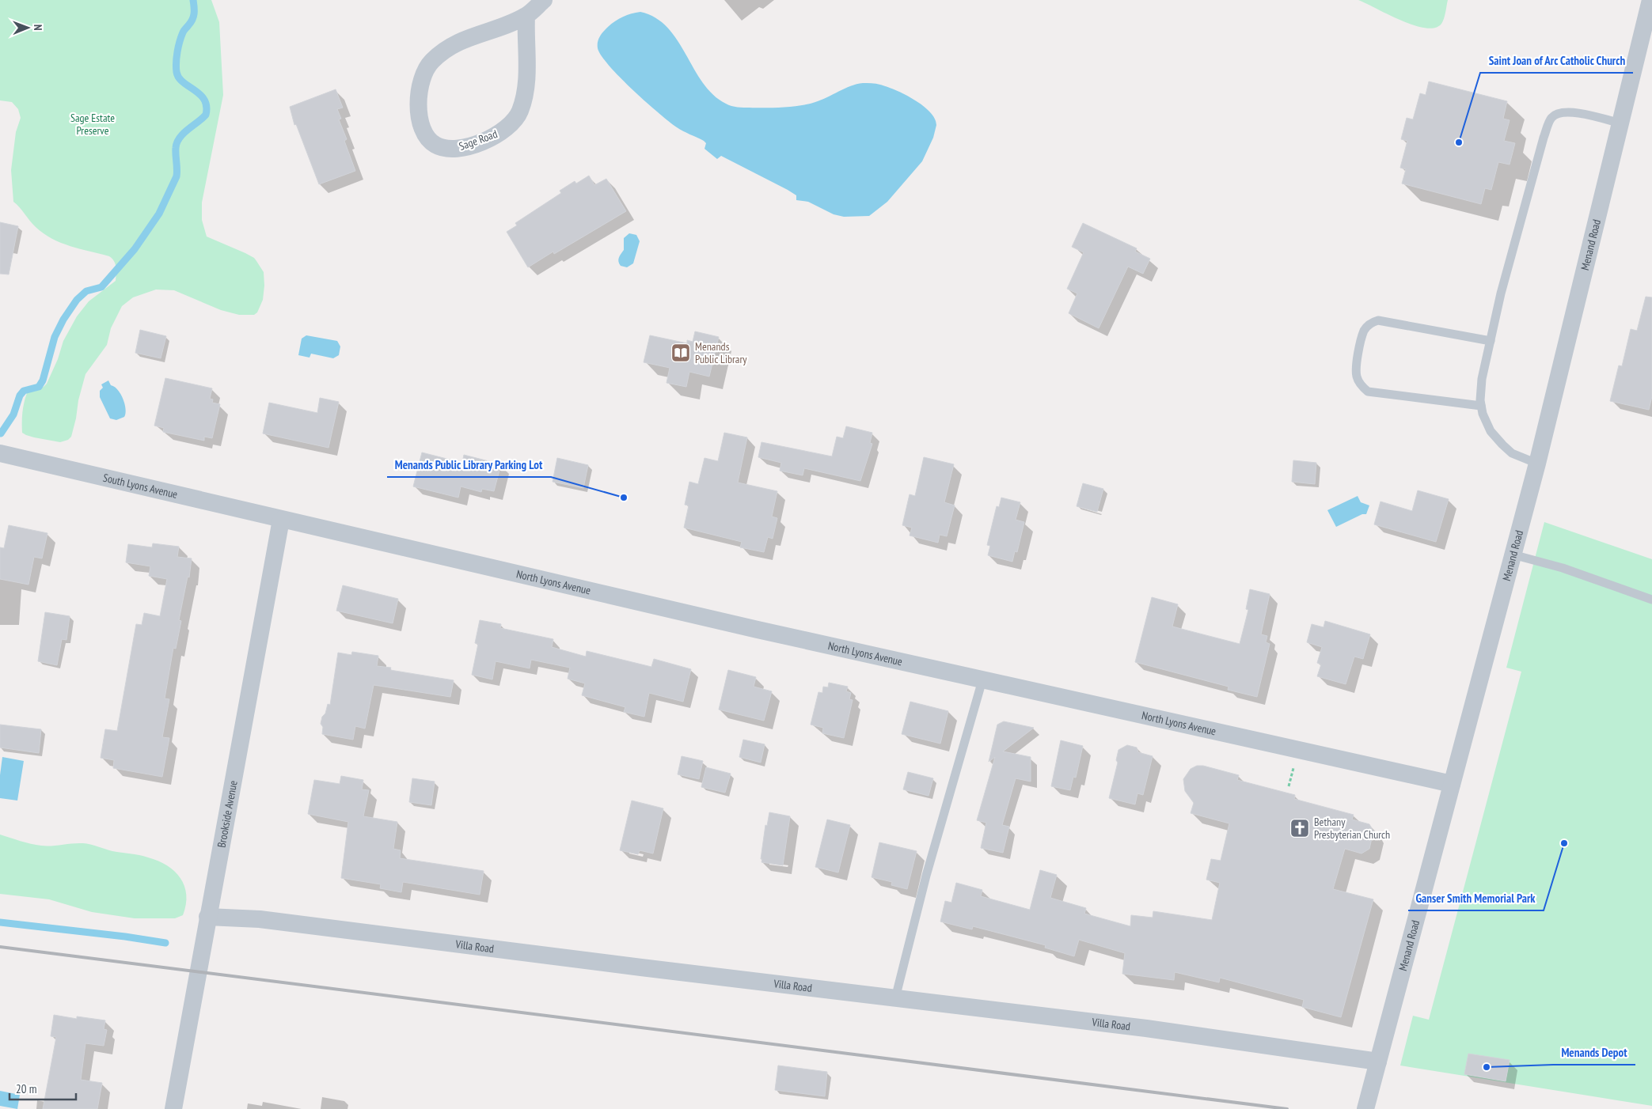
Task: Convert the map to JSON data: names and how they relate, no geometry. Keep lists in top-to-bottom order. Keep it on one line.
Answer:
{"streets":{"street":["Sage Road","Menand Road","South Lyons Avenue","North Lyons Avenue","Brookside Avenue","Villa Road"]},"crossings":[["Menand Road","North Lyons Avenue"],["Menand Road","Villa Road"],["South Lyons Avenue","North Lyons Avenue"],["South Lyons Avenue","Brookside Avenue"],["North Lyons Avenue","Brookside Avenue"],["Brookside Avenue","Villa Road"]],"parks":["Sage Estate Preserve"],"places":{"other":["Saint Joan of Arc Catholic Church","Menands Public Library Parking Lot","Ganser Smith Memorial Park","Menands Depot"],"library":["Menands Public Library"],"church":["Bethany Presbyterian Church"]},"scale_bar":"20 m","north":"right"}
